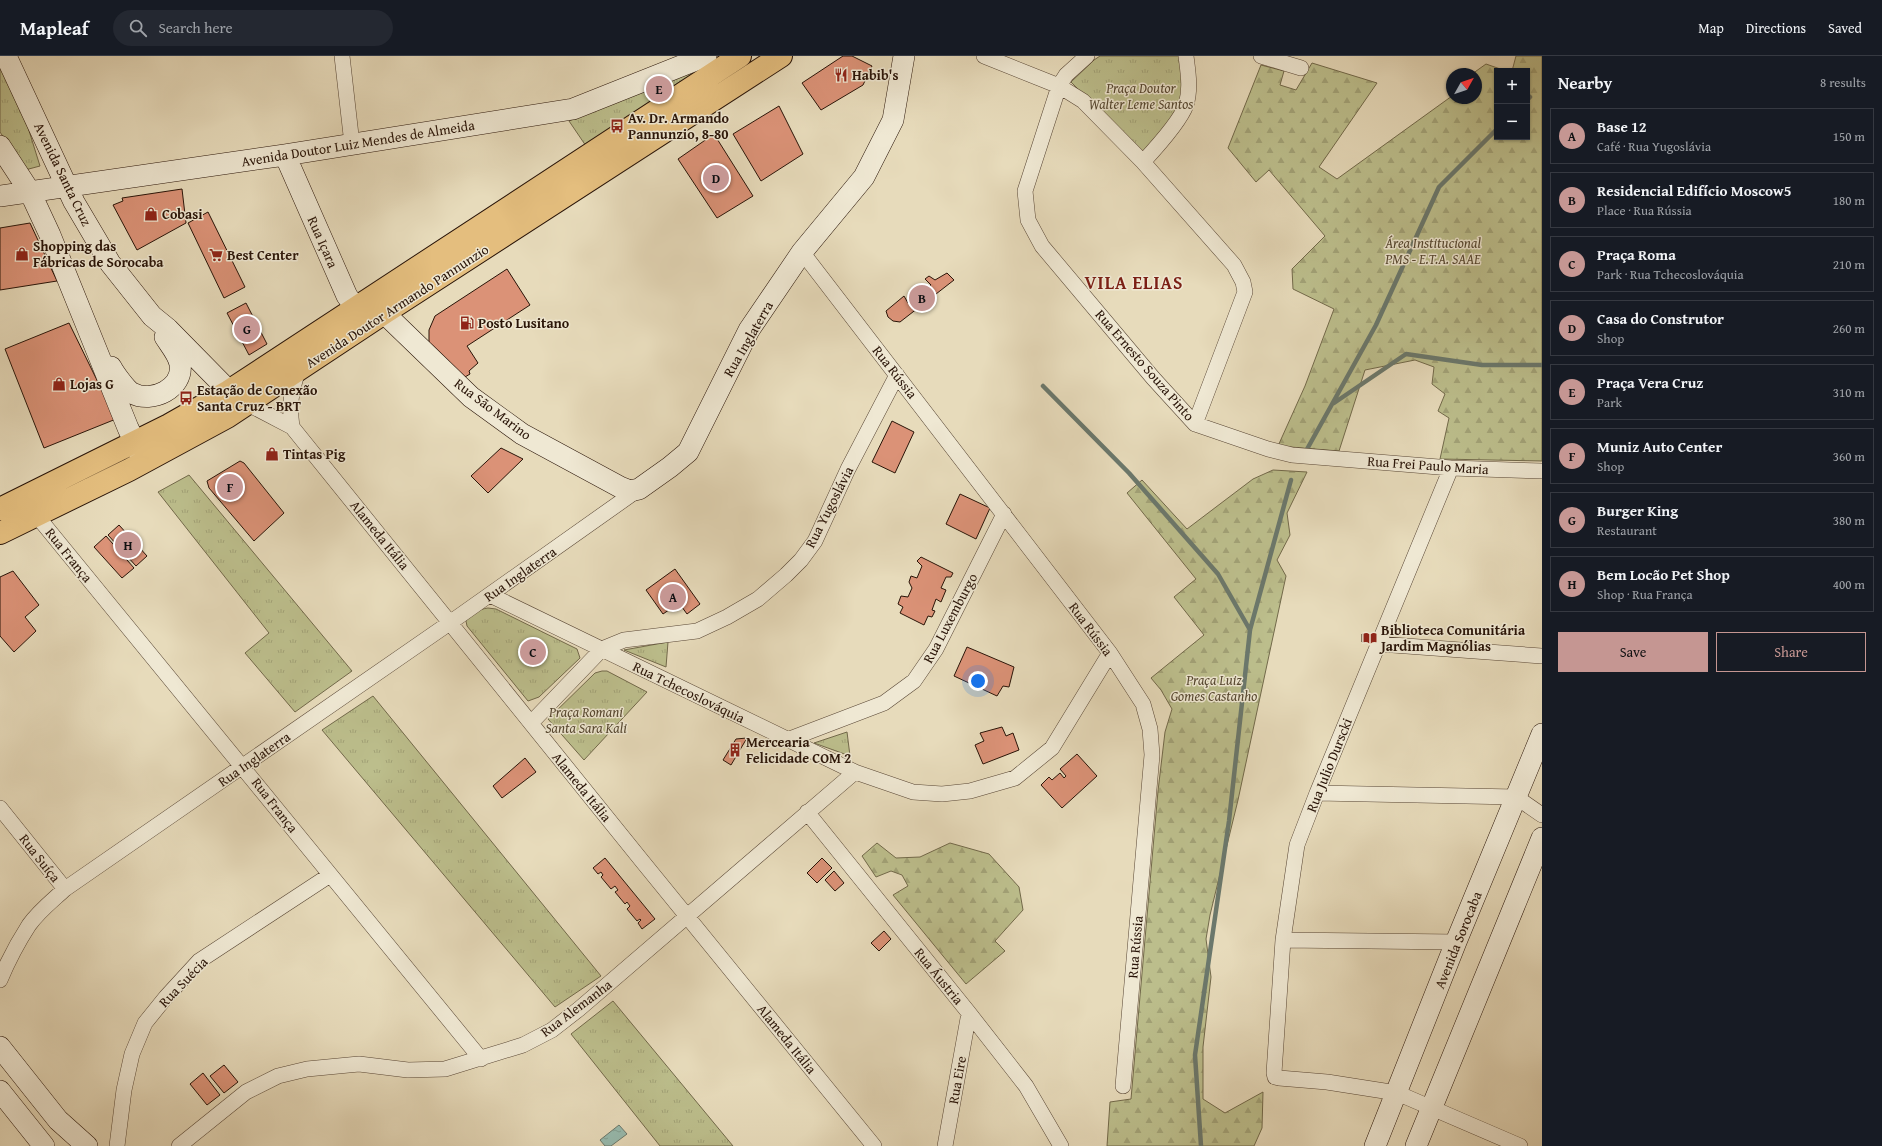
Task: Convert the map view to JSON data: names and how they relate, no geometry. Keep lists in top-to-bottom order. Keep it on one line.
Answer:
{"streets":{"main road":["Avenida Doutor Luiz Mendes de Almeida","Avenida Santa Cruz","Rua Içara","Avenida Doutor Armando Pannunzio","Rua Inglaterra","Rua São Marino","Avenida Sorocaba"],"street":["Rua Ernesto Souza Pinto","Rua Rússia","Rua Frei Paulo Maria","Rua Yugoslávia","Alameda Itália","Rua França","Rua Luxemburgo","Rua Tchecoslováquia","Rua Julio Durscki","Rua Suíça","Rua Áustria","Rua Suécia","Rua Alemanha","Rua Eire"]},"crossings":[["Avenida Doutor Luiz Mendes de Almeida","Avenida Santa Cruz"],["Avenida Doutor Luiz Mendes de Almeida","Rua Içara"],["Avenida Santa Cruz","Avenida Doutor Armando Pannunzio"],["Avenida Santa Cruz","Alameda Itália"],["Rua Içara","Avenida Doutor Armando Pannunzio"],["Rua Içara","Rua São Marino"],["Avenida Doutor Armando Pannunzio","Rua São Marino"],["Avenida Doutor Armando Pannunzio","Alameda Itália"],["Avenida Doutor Armando Pannunzio","Rua França"],["Rua Inglaterra","Rua Rússia"],["Rua Inglaterra","Rua São Marino"],["Rua Inglaterra","Alameda Itália"],["Rua Inglaterra","Rua França"],["Rua Inglaterra","Rua Tchecoslováquia"],["Rua Inglaterra","Rua Suíça"],["Rua Ernesto Souza Pinto","Rua Frei Paulo Maria"],["Rua Rússia","Rua Yugoslávia"],["Rua Rússia","Rua Luxemburgo"],["Rua Rússia","Rua Tchecoslováquia"],["Rua Frei Paulo Maria","Rua Julio Durscki"],["Rua Yugoslávia","Alameda Itália"],["Rua Yugoslávia","Rua Tchecoslováquia"],["Alameda Itália","Rua Alemanha"],["Rua França","Rua Suécia"],["Rua França","Rua Alemanha"],["Rua Luxemburgo","Rua Tchecoslováquia"],["Rua Tchecoslováquia","Rua Alemanha"],["Rua Julio Durscki","Avenida Sorocaba"],["Rua Áustria","Rua Alemanha"],["Rua Áustria","Rua Eire"]],"districts":["VILA ELIAS"],"parks":["Praça Doutor Walter Leme Santos","Área Institucional PMS - E.T.A. SAAE","Praça Luiz Gomes Castanho","Praça Romani Santa Sara Kali"],"places":{"restaurant":["Habib's"],"bus stop":["Av. Dr. Armando Pannunzio, 8-80","Estação de Conexão Santa Cruz - BRT"],"shop":["Cobasi","Shopping das Fábricas de Sorocaba","Lojas G","Tintas Pig"],"supermarket":["Best Center"],"fuel station":["Posto Lusitano"],"library":["Biblioteca Comunitária Jardim Magnólias"],"building":["Mercearia Felicidade COM 2"]},"north":"top right","page":{"header":"Mapleaf","search":"Search here","nav":["Map","Directions","Saved"],"heading":["Nearby","8 results"],"map_buttons":["+","−"],"pins":["E","D","B","G","F","H","A","C"],"list":[{"mark":"A","name":"Base 12","note":"Café · Rua Yugoslávia","value":"150 m"},{"mark":"B","name":"Residencial Edifício Moscow5","note":"Place · Rua Rússia","value":"180 m"},{"mark":"C","name":"Praça Roma","note":"Park · Rua Tchecoslováquia","value":"210 m"},{"mark":"D","name":"Casa do Construtor","note":"Shop","value":"260 m"},{"mark":"E","name":"Praça Vera Cruz","note":"Park","value":"310 m"},{"mark":"F","name":"Muniz Auto Center","note":"Shop","value":"360 m"},{"mark":"G","name":"Burger King","note":"Restaurant","value":"380 m"},{"mark":"H","name":"Bem Locão Pet Shop","note":"Shop · Rua França","value":"400 m"}],"buttons":["Save","Share"]}}
